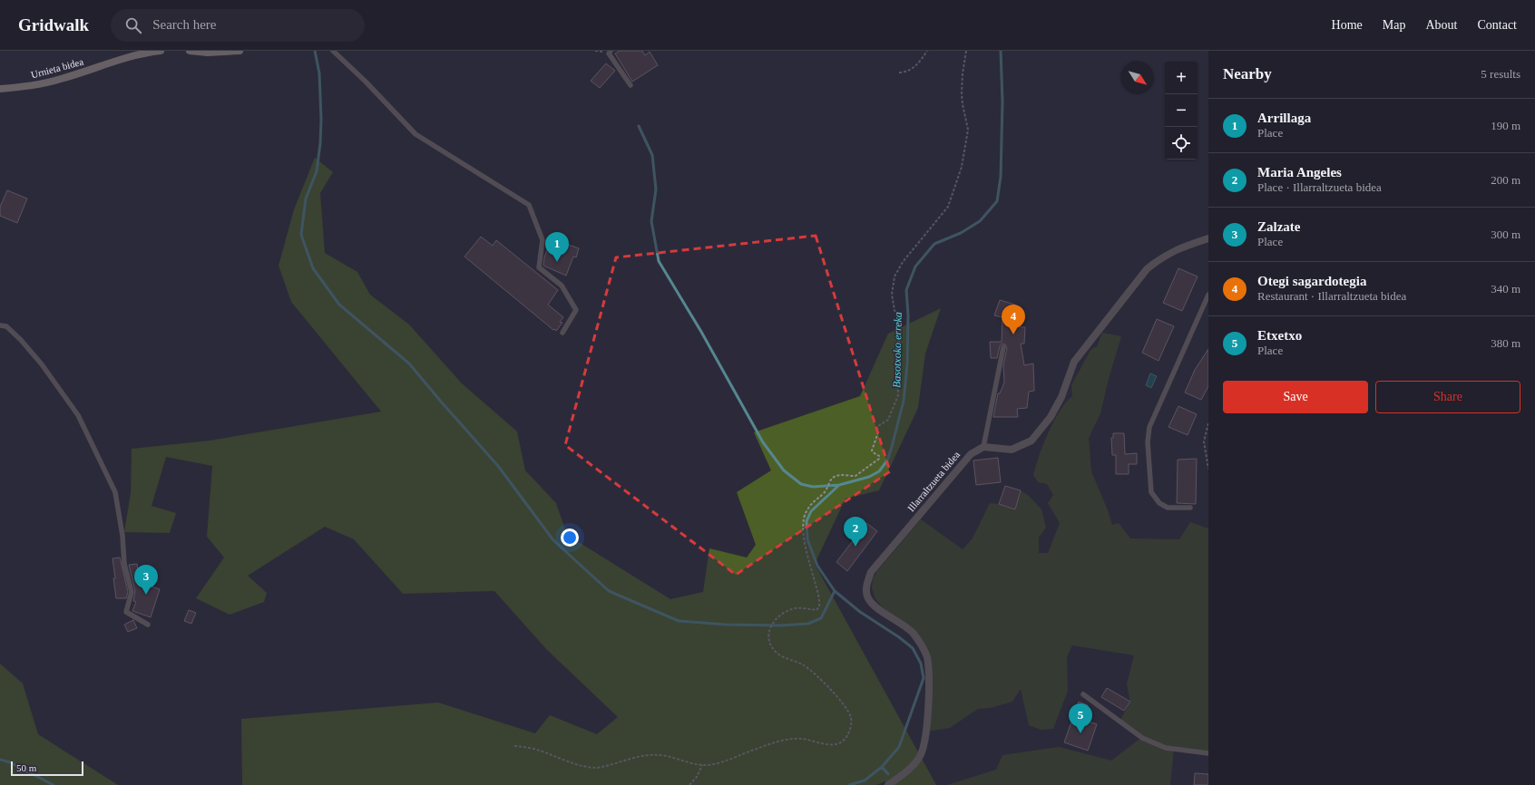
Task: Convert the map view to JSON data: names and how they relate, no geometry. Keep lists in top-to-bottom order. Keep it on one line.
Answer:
{"streets":{"street":["Urnieta bidea","Illarraltzueta bidea"]},"water":["Basotxoko erreka"],"scale_bar":"50 m","north":"bottom right","page":{"header":"Gridwalk","search":"Search here","nav":["Home","Map","About","Contact"],"heading":["Nearby","5 results"],"map_buttons":["+","−"],"list":[{"mark":"1","name":"Arrillaga","note":"Place","value":"190 m"},{"mark":"2","name":"Maria Angeles","note":"Place · Illarraltzueta bidea","value":"200 m"},{"mark":"3","name":"Zalzate","note":"Place","value":"300 m"},{"mark":"4","name":"Otegi sagardotegia","note":"Restaurant · Illarraltzueta bidea","value":"340 m"},{"mark":"5","name":"Etxetxo","note":"Place","value":"380 m"}],"pins":["1","4","2","3","5"],"buttons":["Save","Share"],"scale":"50 m"}}
